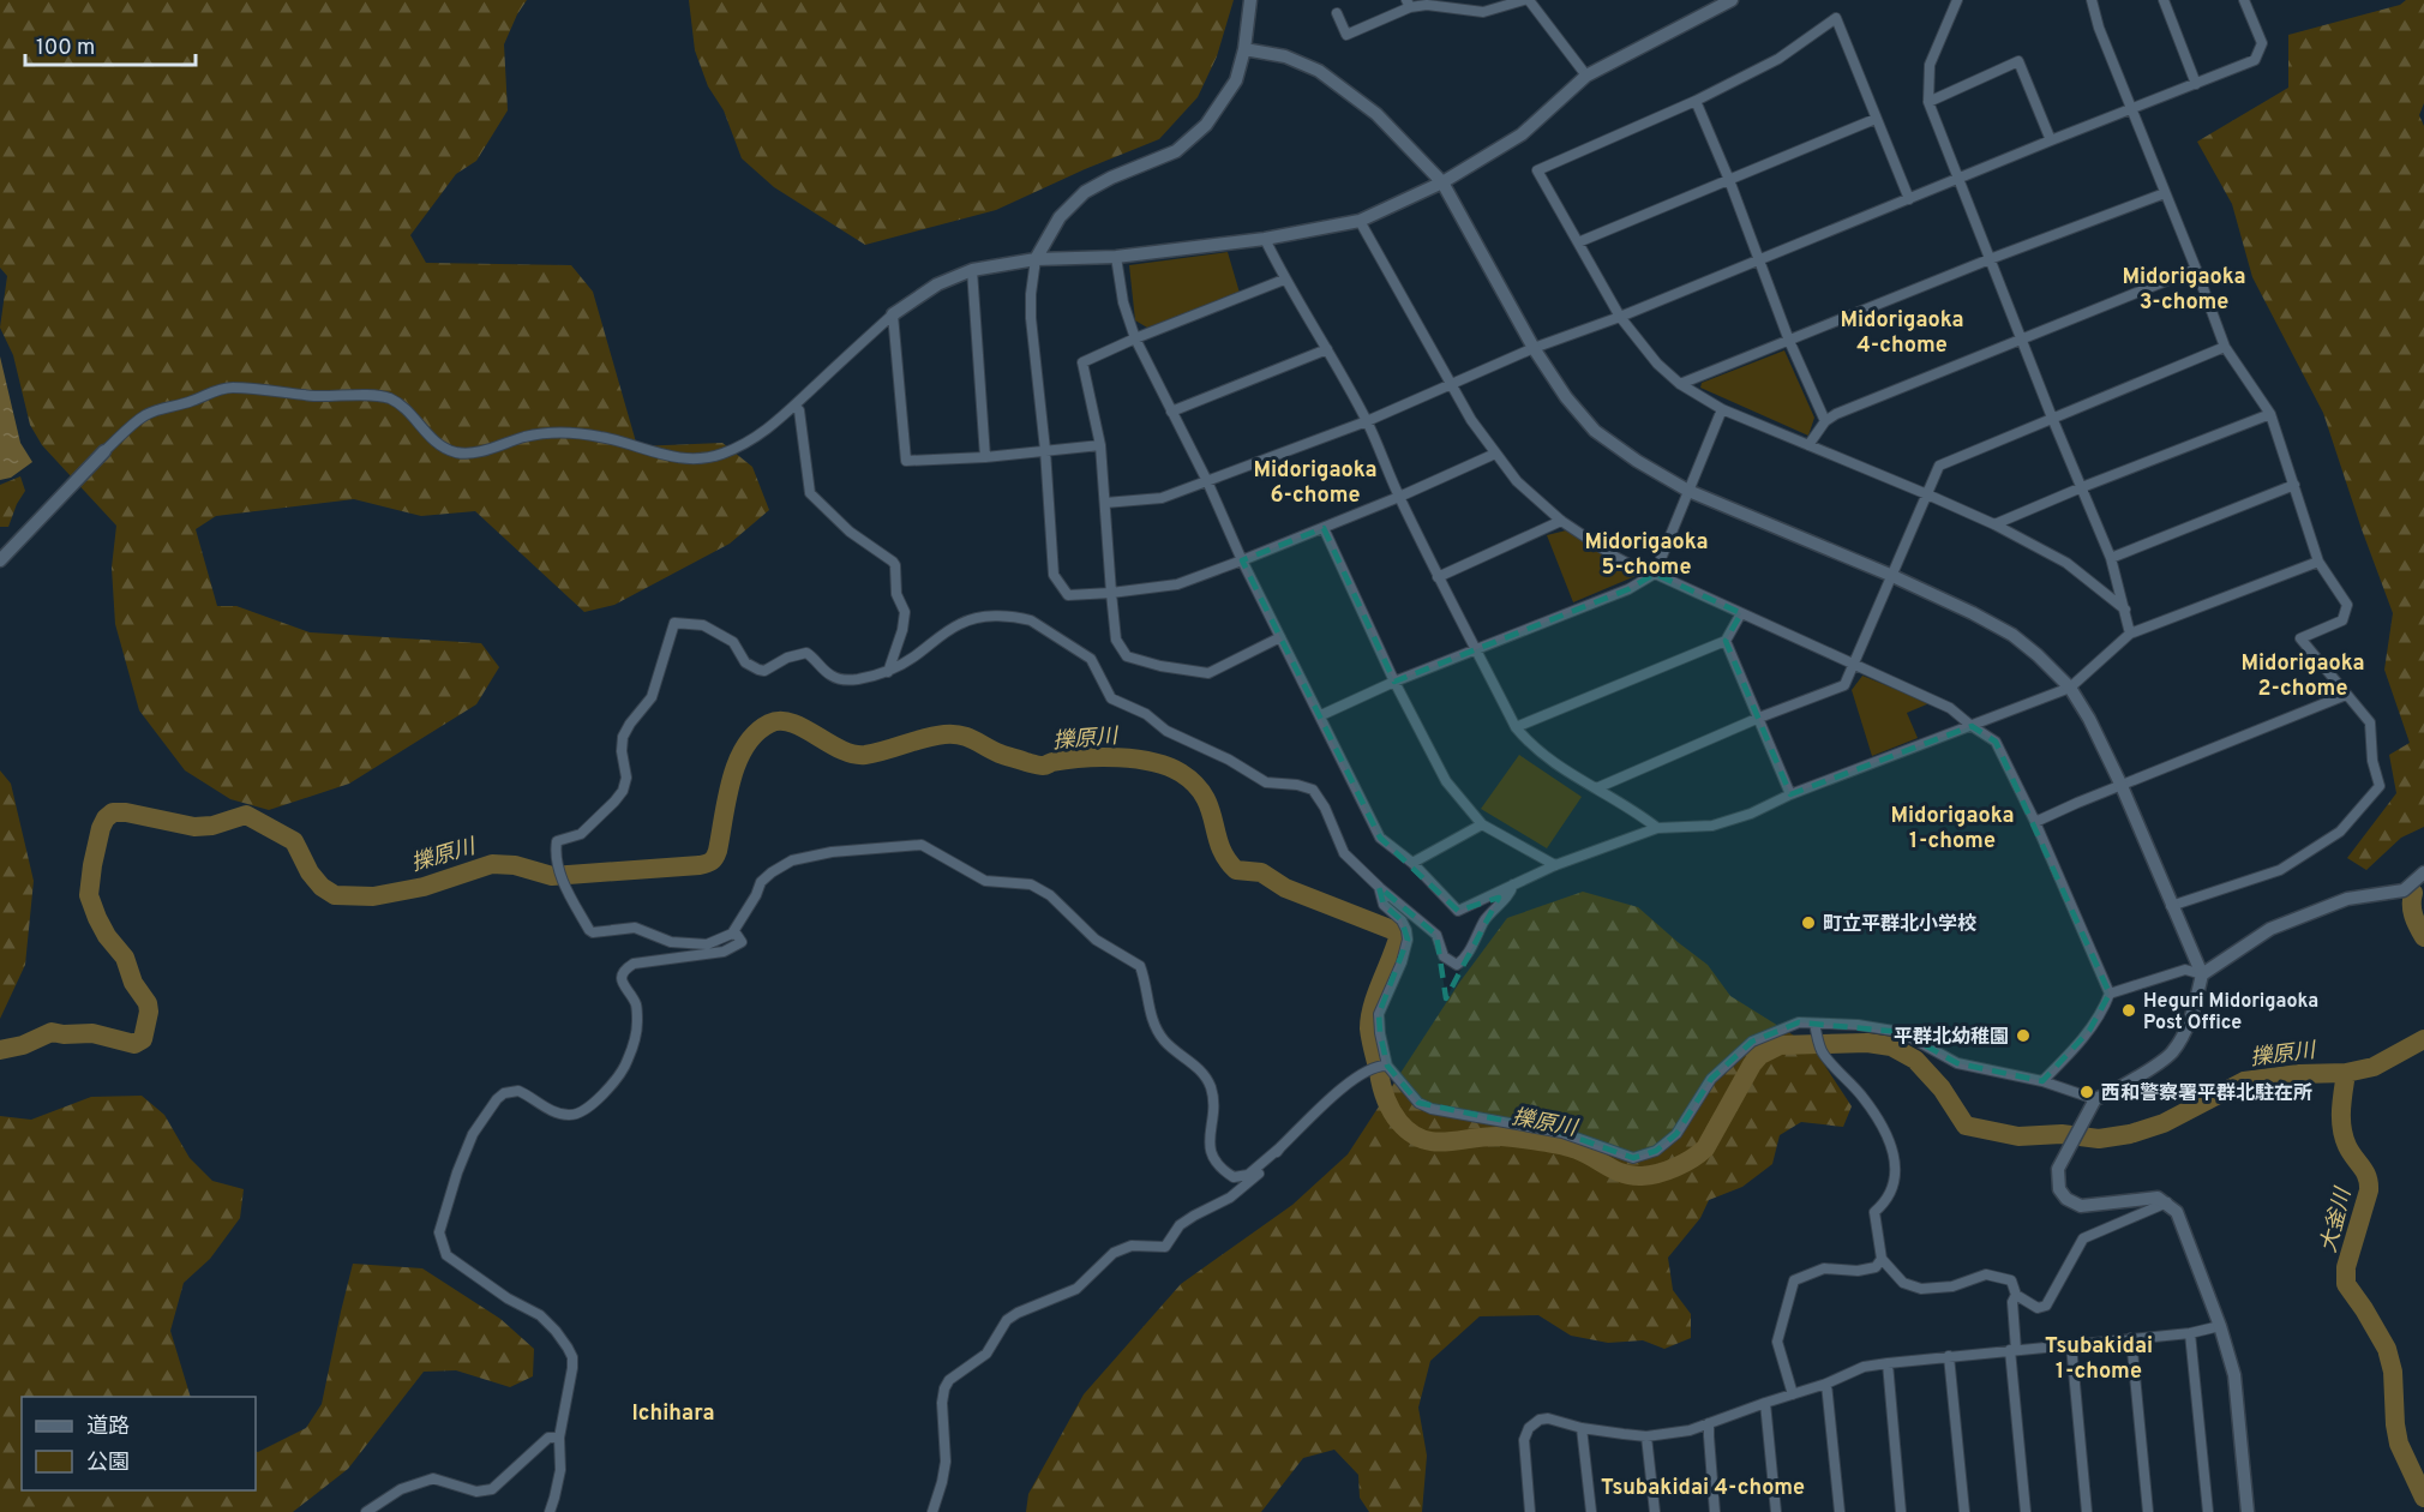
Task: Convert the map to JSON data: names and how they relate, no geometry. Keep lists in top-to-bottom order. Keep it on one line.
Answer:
{"districts":["Midorigaoka 3-chome","Midorigaoka 4-chome","Midorigaoka 6-chome","Midorigaoka 5-chome","Midorigaoka 2-chome","Midorigaoka 1-chome","Tsubakidai 1-chome","Ichihara","Tsubakidai 4-chome"],"water":["擽原川","大釜川"],"places":["町立平群北小学校","Heguri Midorigaoka Post Office","平群北幼稚園","西和警察署平群北駐在所"],"legend":["道路","公園"],"scale_bar":"100 m"}
